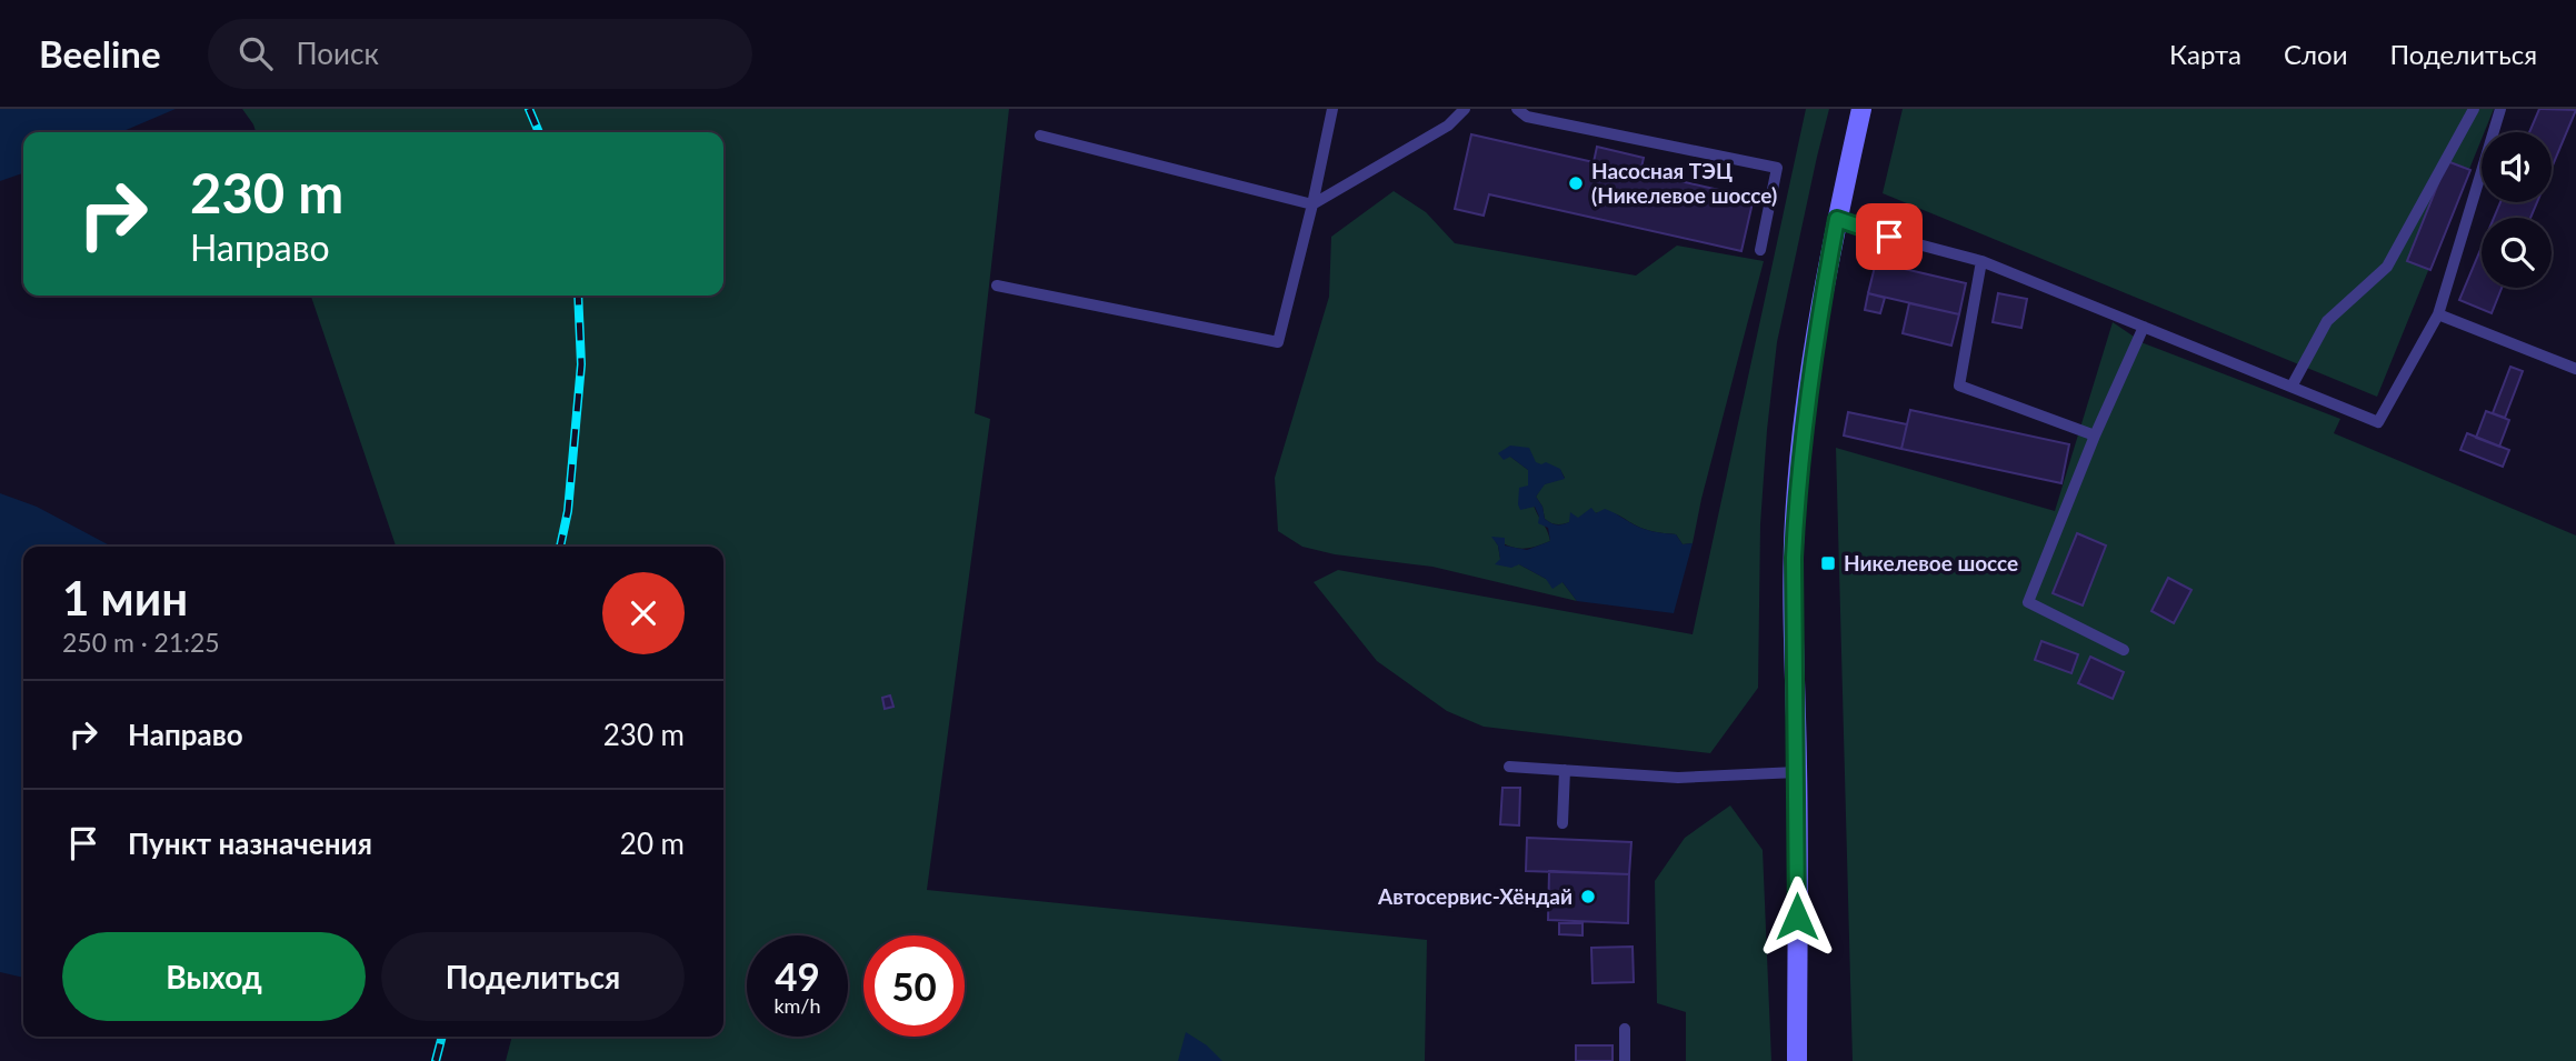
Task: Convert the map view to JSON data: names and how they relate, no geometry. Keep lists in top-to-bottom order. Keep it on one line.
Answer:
{"places":{"other":["Насосная ТЭЦ (Никелевое шоссе)","Автосервис-Хёндай"],"transit":["Никелевое шоссе"]},"page":{"header":"Beeline","search":"Поиск","nav":["Карта","Слои","Поделиться"],"turn":["230 m","Направо"],"heading":["1 мин","250 m · 21:25"],"list":[{"name":"Направо","value":"230 m"},{"name":"Пункт назначения","value":"20 m"}],"buttons":["Выход","Поделиться"],"speed":"49 km/h","limit":"50"}}
